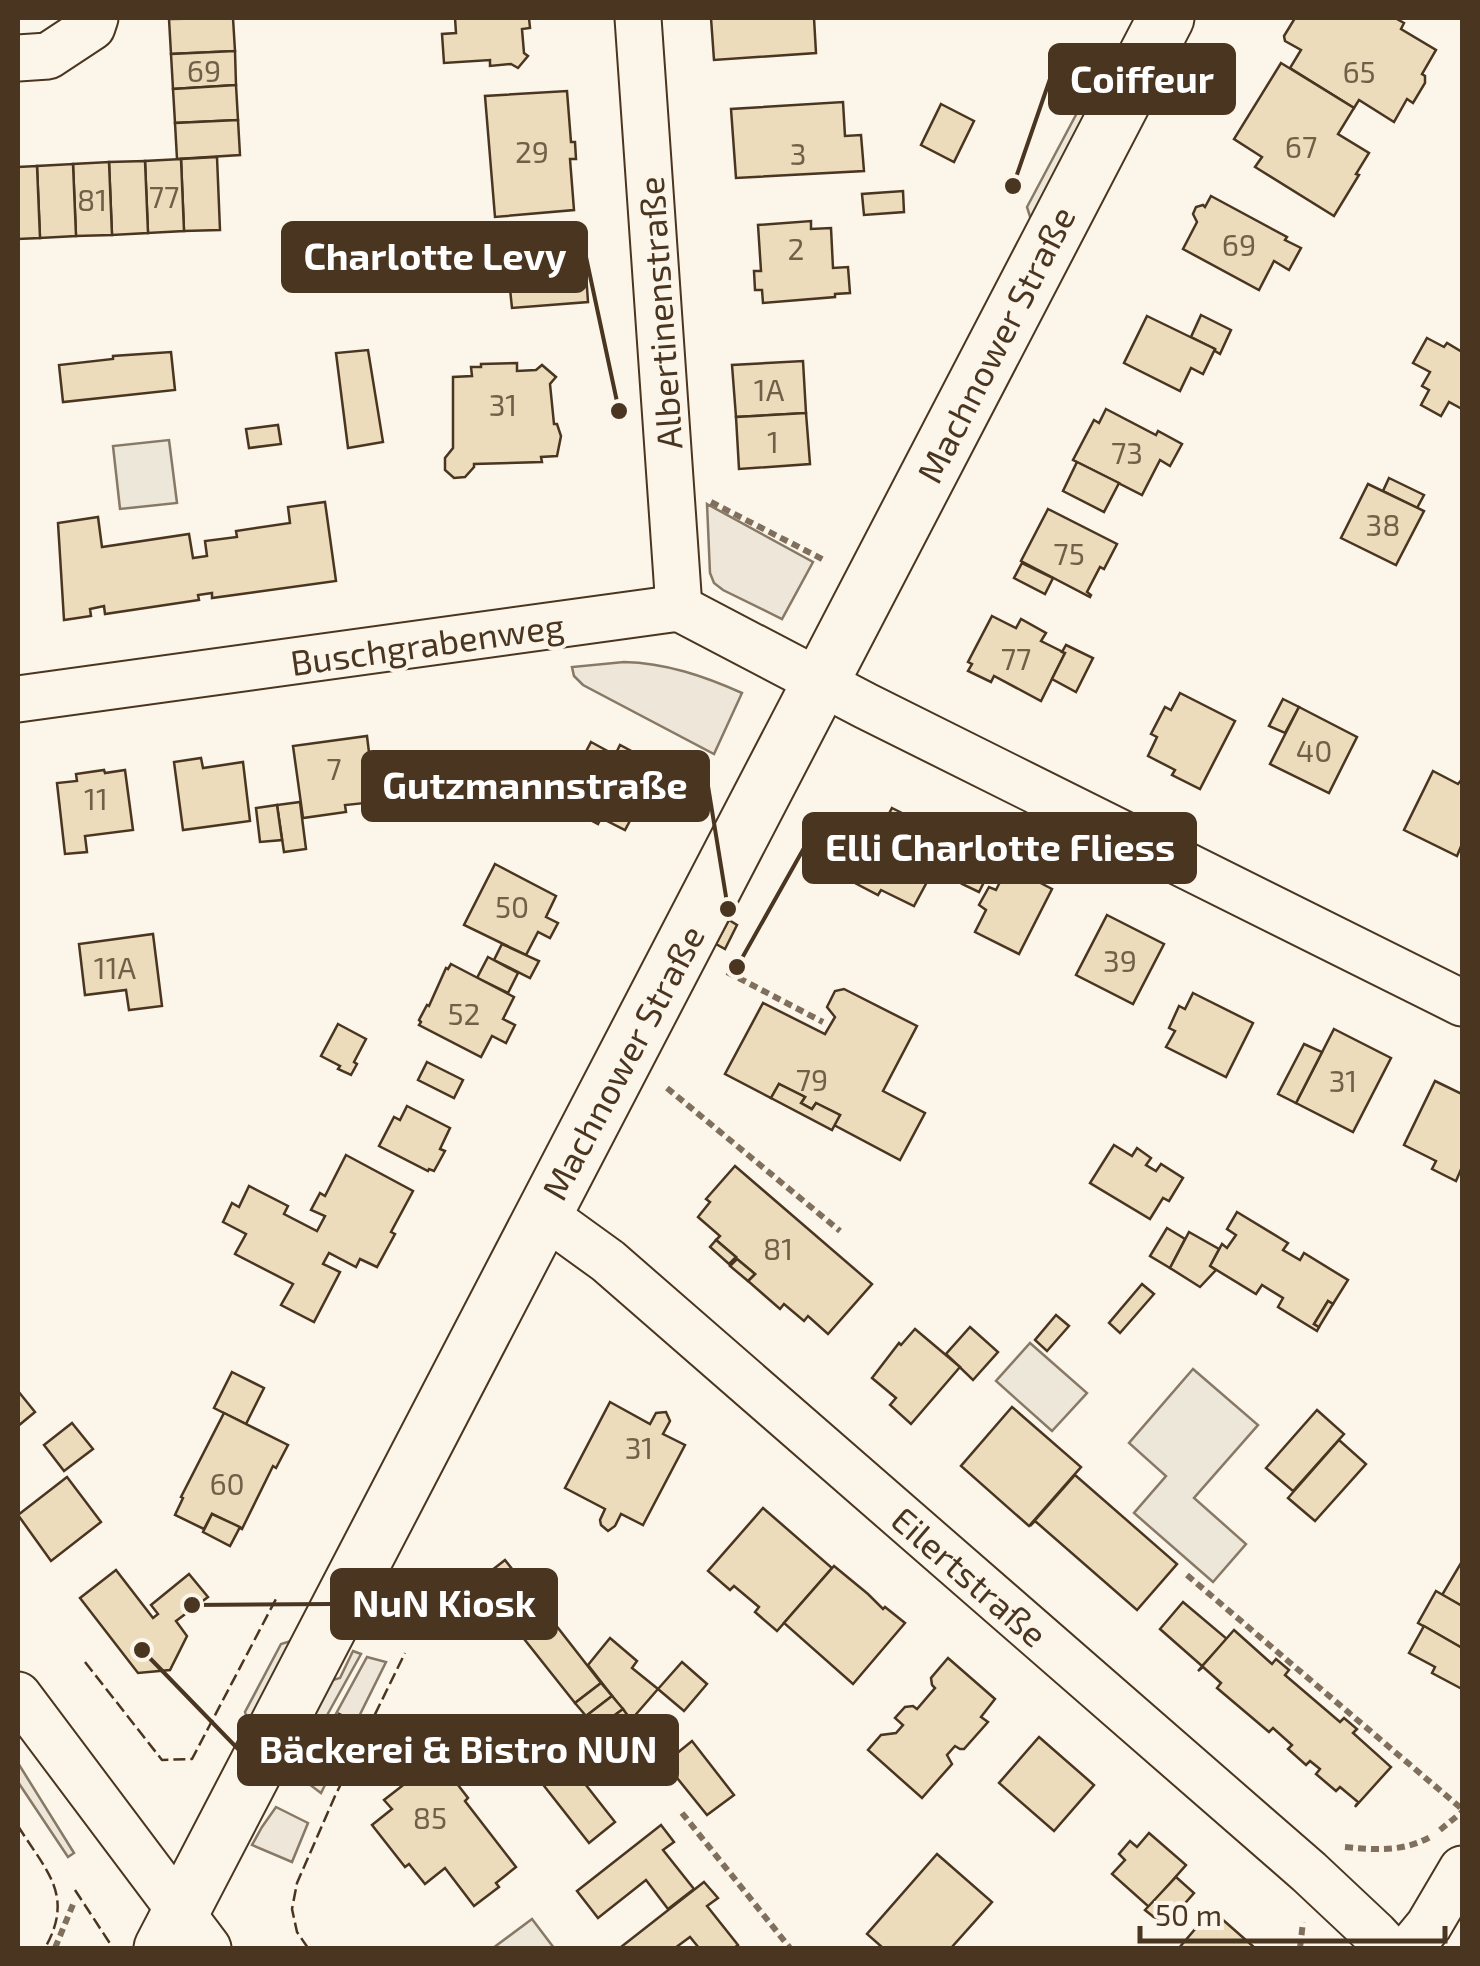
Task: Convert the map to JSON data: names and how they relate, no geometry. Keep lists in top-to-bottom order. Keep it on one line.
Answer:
{"streets":{"main road":["Machnower Straße"],"street":["Albertinenstraße","Buschgrabenweg","Eilertstraße"]},"crossings":[["Albertinenstraße","Buschgrabenweg"],["Machnower Straße","Eilertstraße"]],"places":["Coiffeur","Charlotte Levy","Gutzmannstraße","Elli Charlotte Fliess","NuN Kiosk","Bäckerei & Bistro NUN"],"house_numbers":["69","65","67","29","3","77","81","69","2","1A","31","1","73","38","75","77","40","7","11","50","39","11A","52","79","31","81","31","60","85"],"scale_bar":"50 m"}
